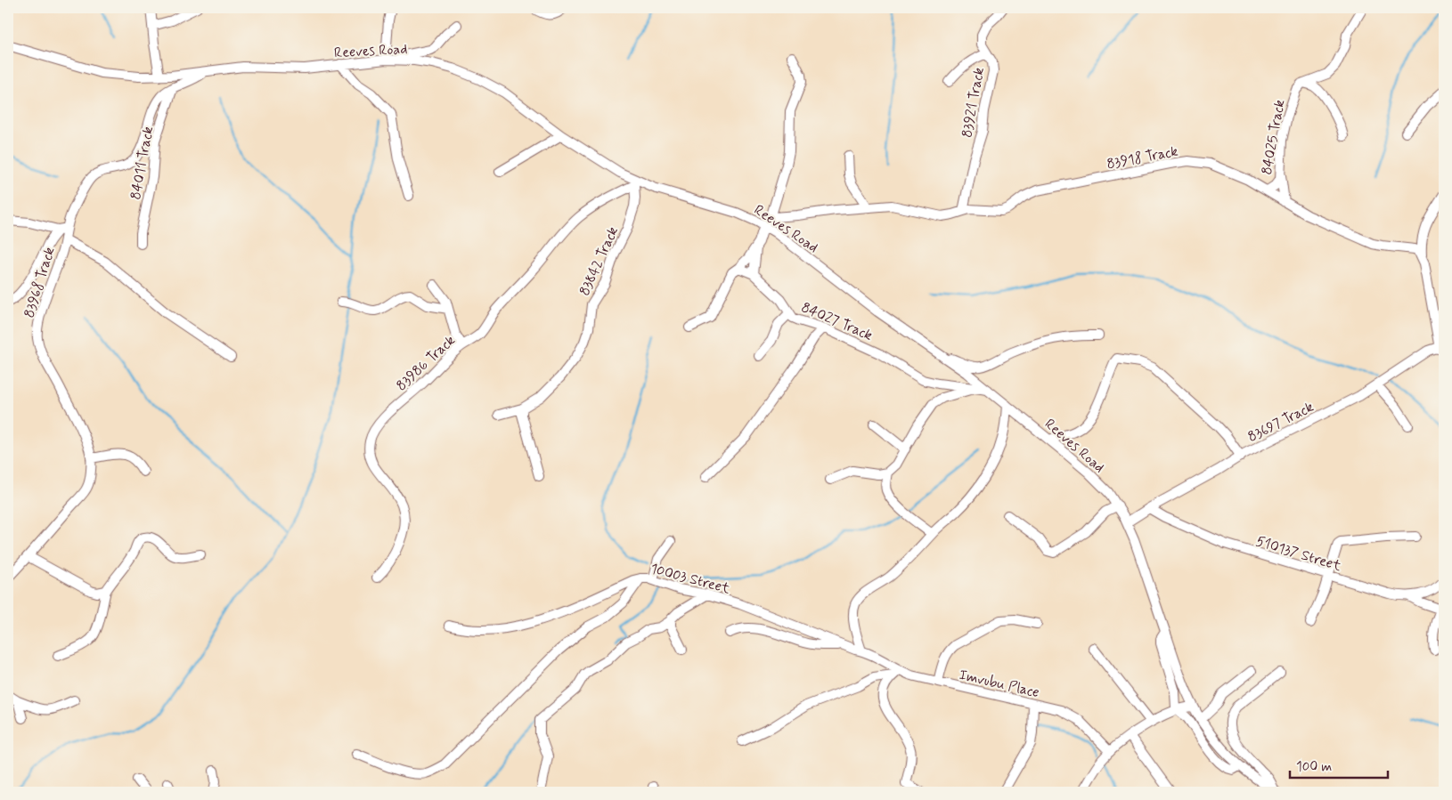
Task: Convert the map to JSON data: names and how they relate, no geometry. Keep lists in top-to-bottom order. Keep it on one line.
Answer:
{"streets":{"street":["Reeves Road","83921 Track","84025 Track","83918 Track","84011 Track","83842 Track","83968 Track","84027 Track","83986 Track","83697 Track","510137 Street","10003 Street","Imvubu Place"]},"crossings":[["Reeves Road","83842 Track"],["Reeves Road","83968 Track"],["Reeves Road","84027 Track"],["Reeves Road","83986 Track"],["Reeves Road","83697 Track"],["83921 Track","83918 Track"],["84025 Track","83918 Track"],["84011 Track","83968 Track"],["83842 Track","83986 Track"],["83697 Track","510137 Street"],["10003 Street","Imvubu Place"]],"scale_bar":"100 m"}
